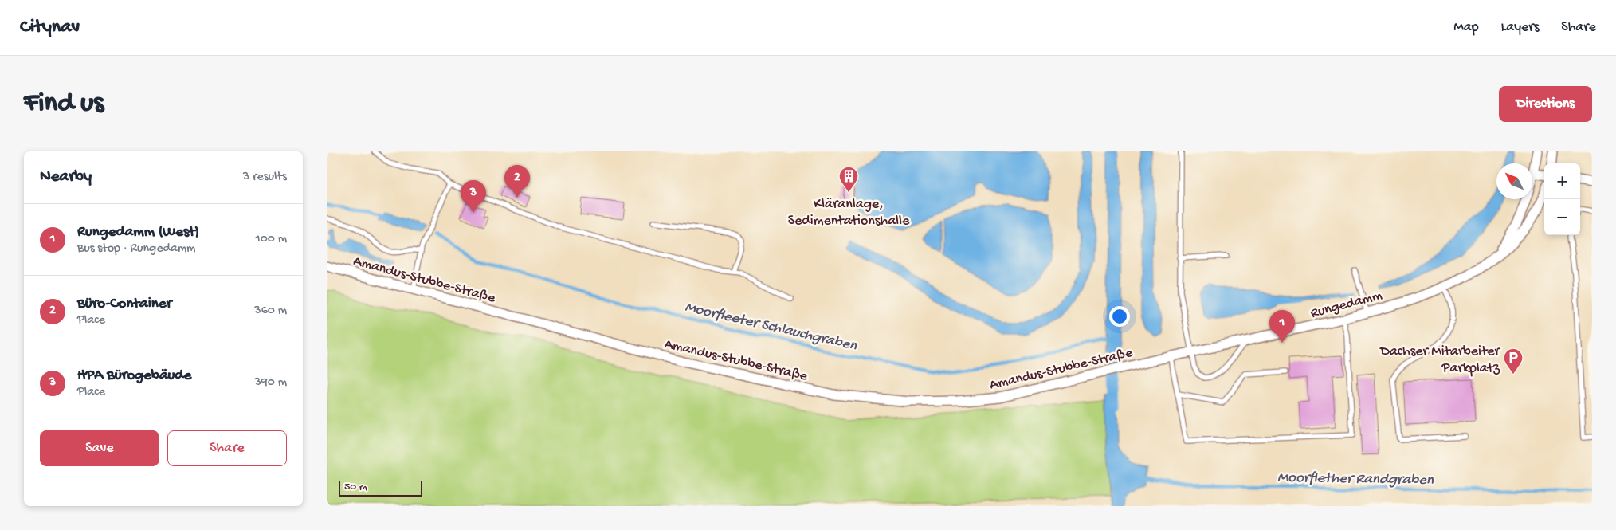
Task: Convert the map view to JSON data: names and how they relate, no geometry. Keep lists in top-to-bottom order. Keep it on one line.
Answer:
{"streets":{"street":["Amandus-Stubbe-Straße","Rungedamm"]},"crossings":[["Amandus-Stubbe-Straße","Rungedamm"]],"water":["Moorfleeter Schlauchgraben","Moorflether Randgraben"],"places":{"building":["Kläranlage, Sedimentationshalle"],"parking":["Dachser Mitarbeiter Parkplatz"]},"scale_bar":"50 m","north":"top left","page":{"header":"Citynav","nav":["Map","Layers","Share"],"buttons":["Directions",["Save","Share"]],"title":"Find us","heading":["Nearby","3 results"],"map_buttons":["+","−"],"pins":["2","3","1"],"list":[{"mark":"1","name":"Rungedamm (West)","note":"Bus stop · Rungedamm","value":"100 m"},{"mark":"2","name":"Büro-Container","note":"Place","value":"360 m"},{"mark":"3","name":"HPA Bürogebäude","note":"Place","value":"390 m"}],"scale":"50 m"}}
